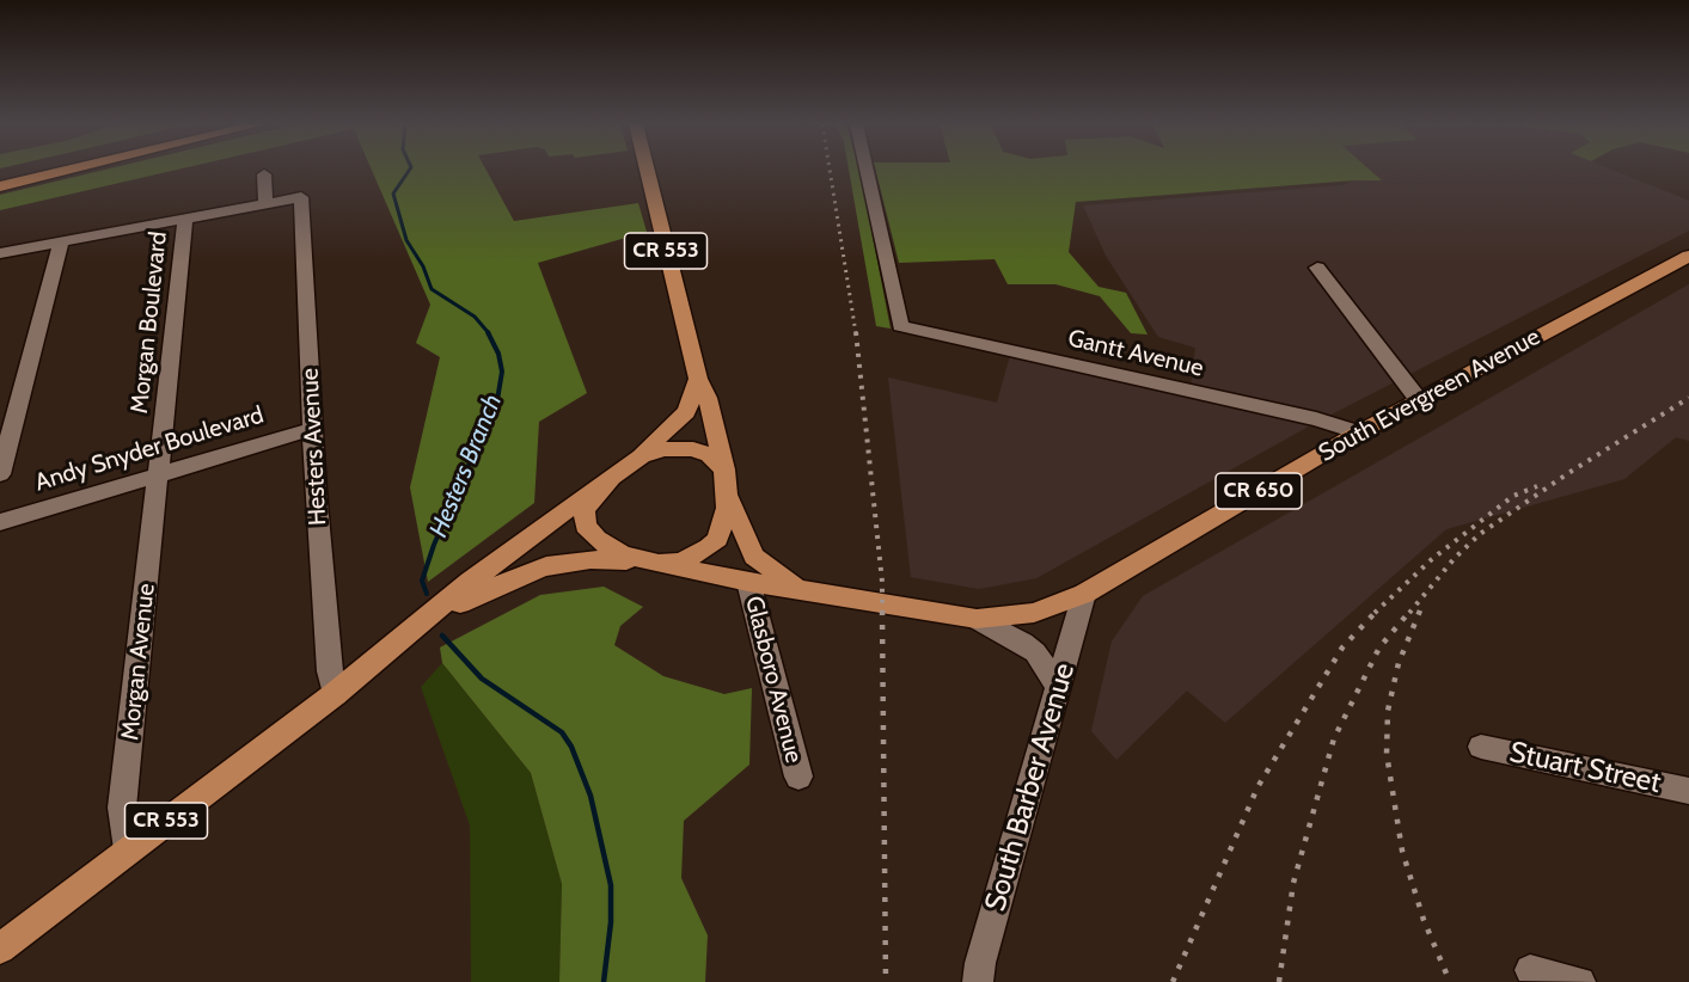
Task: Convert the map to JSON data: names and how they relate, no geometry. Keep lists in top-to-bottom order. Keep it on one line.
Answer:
{"streets":{"main road":["CR 553","South Evergreen Avenue","CR 650"],"street":["Morgan Boulevard","Gantt Avenue","Hesters Avenue","Andy Snyder Boulevard","Morgan Avenue","Glasboro Avenue","Stuart Street","South Barber Avenue"]},"crossings":[["CR 553","South Evergreen Avenue"],["Morgan Boulevard","Andy Snyder Boulevard"],["Morgan Boulevard","Morgan Avenue"],["Gantt Avenue","South Evergreen Avenue"],["South Evergreen Avenue","Hesters Avenue"],["South Evergreen Avenue","Morgan Avenue"],["South Evergreen Avenue","Glasboro Avenue"],["South Evergreen Avenue","South Barber Avenue"],["Hesters Avenue","Andy Snyder Boulevard"],["Andy Snyder Boulevard","Morgan Avenue"]],"water":["Hesters Branch"]}
